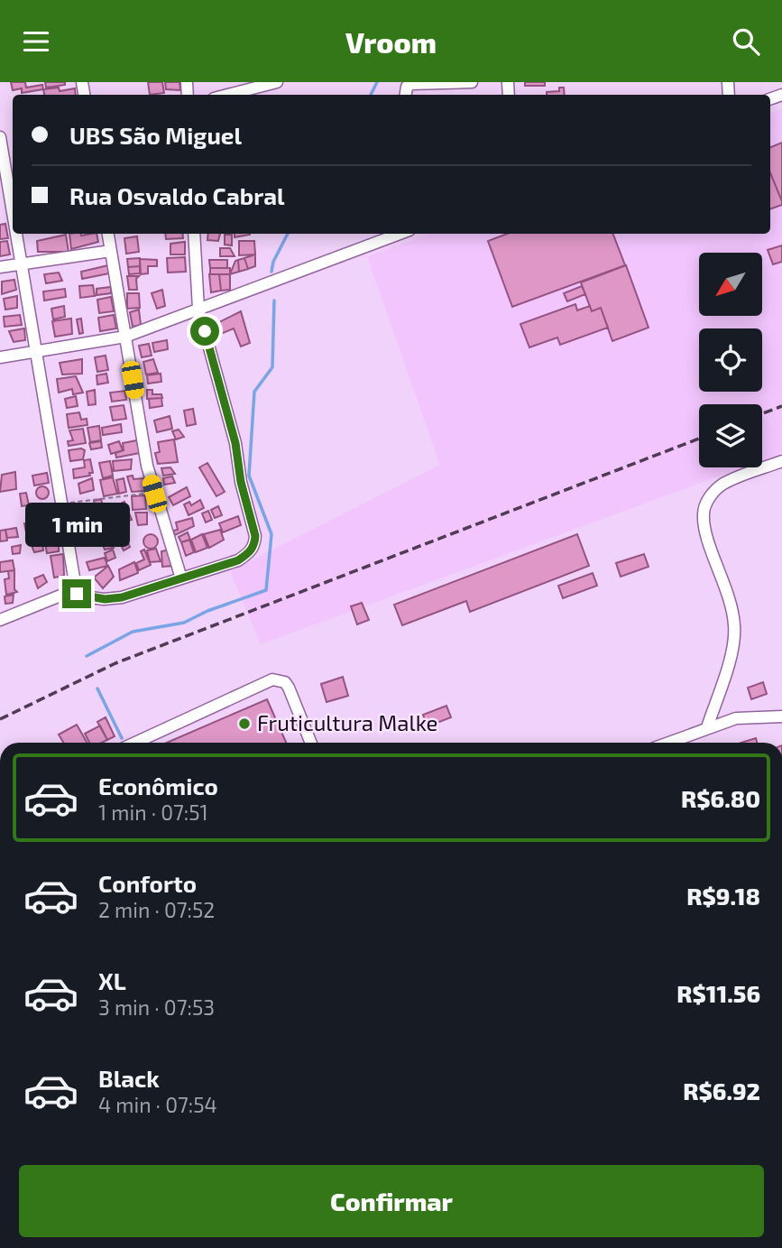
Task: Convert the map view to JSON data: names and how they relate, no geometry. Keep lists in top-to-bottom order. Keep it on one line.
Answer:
{"places":["Fruticultura Malke"],"north":"bottom left","page":{"header":"Vroom","banner":["UBS São Miguel","Rua Osvaldo Cabral"],"bubble":"1 min","list":[{"name":"Econômico","note":"1 min · 07:51","value":"R$6.80"},{"name":"Conforto","note":"2 min · 07:52","value":"R$9.18"},{"name":"XL","note":"3 min · 07:53","value":"R$11.56"},{"name":"Black","note":"4 min · 07:54","value":"R$6.92"}],"buttons":"Confirmar"}}
